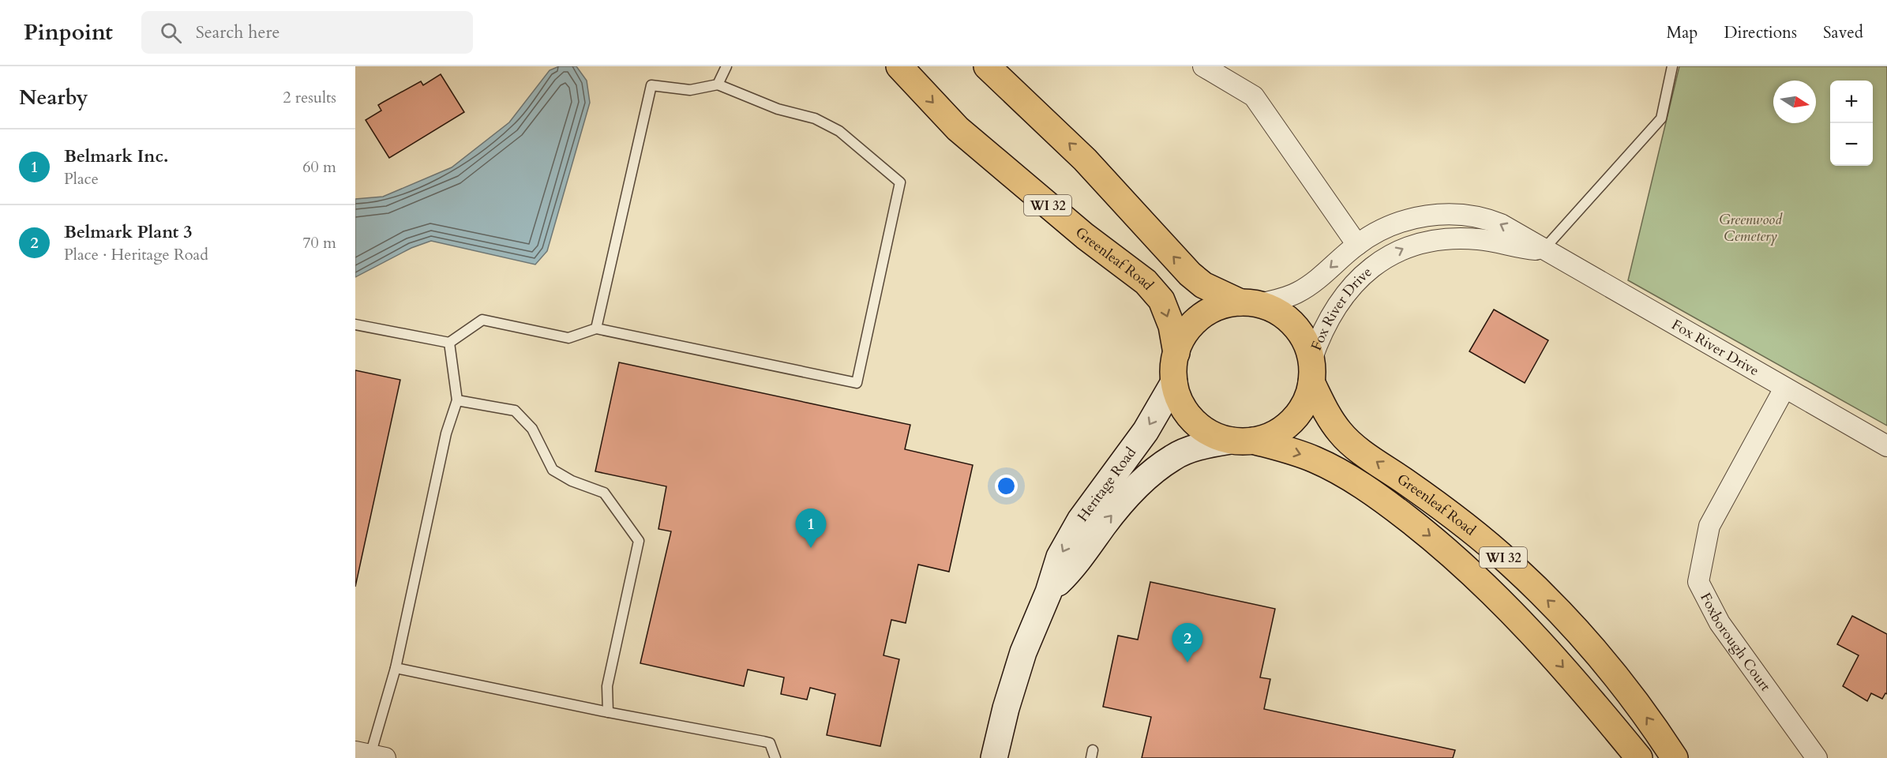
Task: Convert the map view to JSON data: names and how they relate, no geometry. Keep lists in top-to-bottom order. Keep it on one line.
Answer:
{"streets":{"main road":["WI 32","Greenleaf Road","Heritage Road"],"street":["Fox River Drive","Foxborough Court"]},"crossings":[["WI 32","Greenleaf Road"],["WI 32","Fox River Drive"],["WI 32","Heritage Road"],["Greenleaf Road","Fox River Drive"],["Greenleaf Road","Heritage Road"],["Fox River Drive","Heritage Road"],["Fox River Drive","Foxborough Court"]],"parks":["Greenwood Cemetery"],"north":"right","page":{"header":"Pinpoint","search":"Search here","nav":["Map","Directions","Saved"],"heading":["Nearby","2 results"],"map_buttons":["+","−"],"list":[{"mark":"1","name":"Belmark Inc.","note":"Place","value":"60 m"},{"mark":"2","name":"Belmark Plant 3","note":"Place · Heritage Road","value":"70 m"}],"pins":["1","2"]}}
